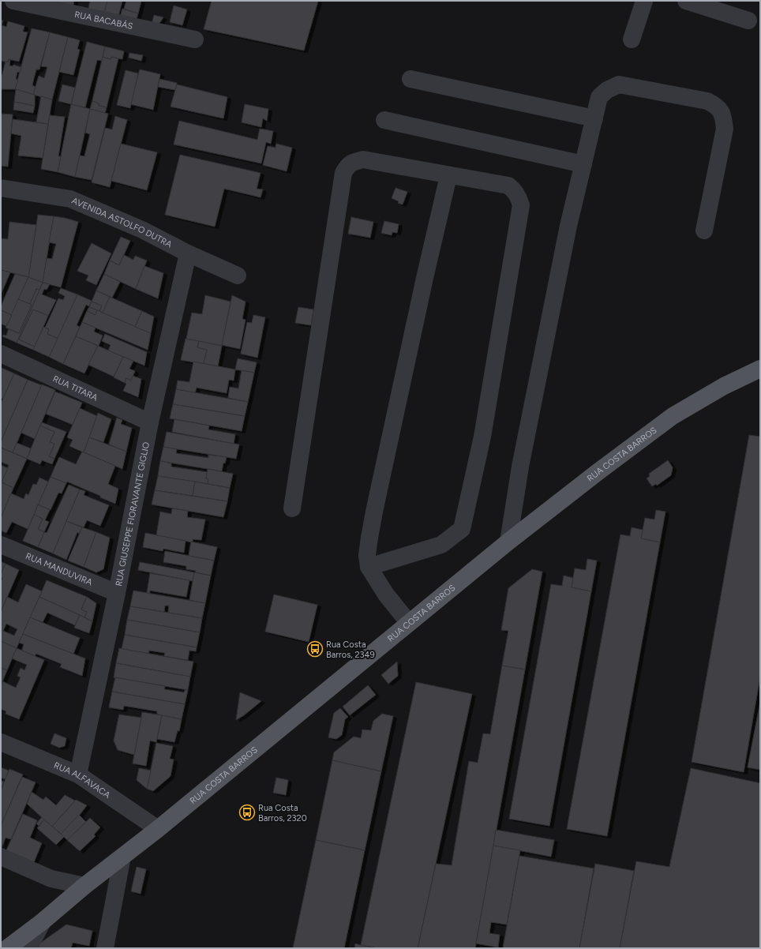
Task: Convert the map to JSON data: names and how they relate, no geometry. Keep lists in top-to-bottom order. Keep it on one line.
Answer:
{"streets":{"main road":["RUA COSTA BARROS"],"street":["RUA BACABÁS","AVENIDA ASTOLFO DUTRA","RUA TITARA","RUA GIUSEPPE FIORAVANTE GIGLIO","RUA MANDUVIRA","RUA ALFAVACA"]},"crossings":[["AVENIDA ASTOLFO DUTRA","RUA GIUSEPPE FIORAVANTE GIGLIO"],["RUA TITARA","RUA GIUSEPPE FIORAVANTE GIGLIO"],["RUA COSTA BARROS","RUA ALFAVACA"],["RUA GIUSEPPE FIORAVANTE GIGLIO","RUA MANDUVIRA"],["RUA GIUSEPPE FIORAVANTE GIGLIO","RUA ALFAVACA"]],"places":{"bus stop":["Rua Costa Barros, 2349","Rua Costa Barros, 2320"]}}
